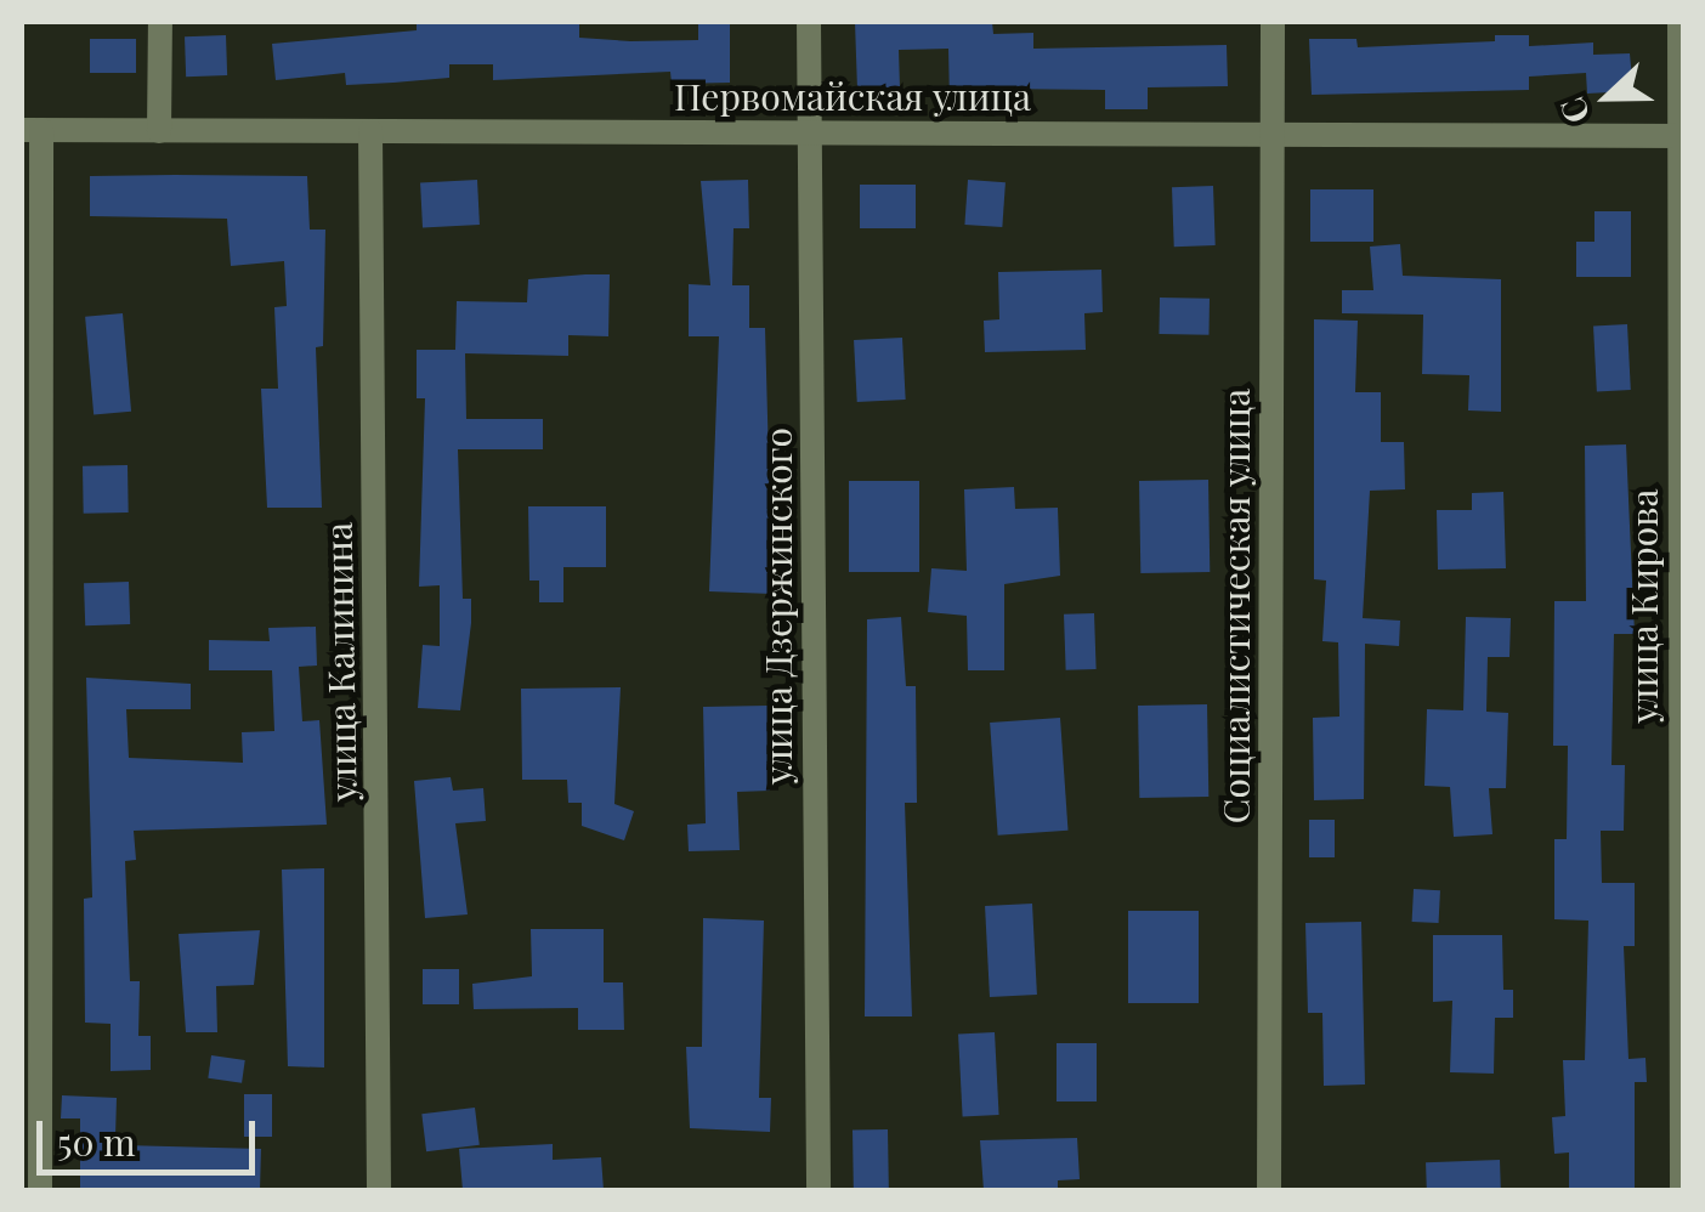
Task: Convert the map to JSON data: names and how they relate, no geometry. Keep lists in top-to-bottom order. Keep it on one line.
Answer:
{"streets":{"street":["Первомайская улица","улица Дзержинского","Социалистическая улица","улица Кирова","улица Калинина"]},"crossings":[["Первомайская улица","улица Дзержинского"],["Первомайская улица","Социалистическая улица"],["Первомайская улица","улица Кирова"],["Первомайская улица","улица Калинина"]],"scale_bar":"50 m","north":"left"}
